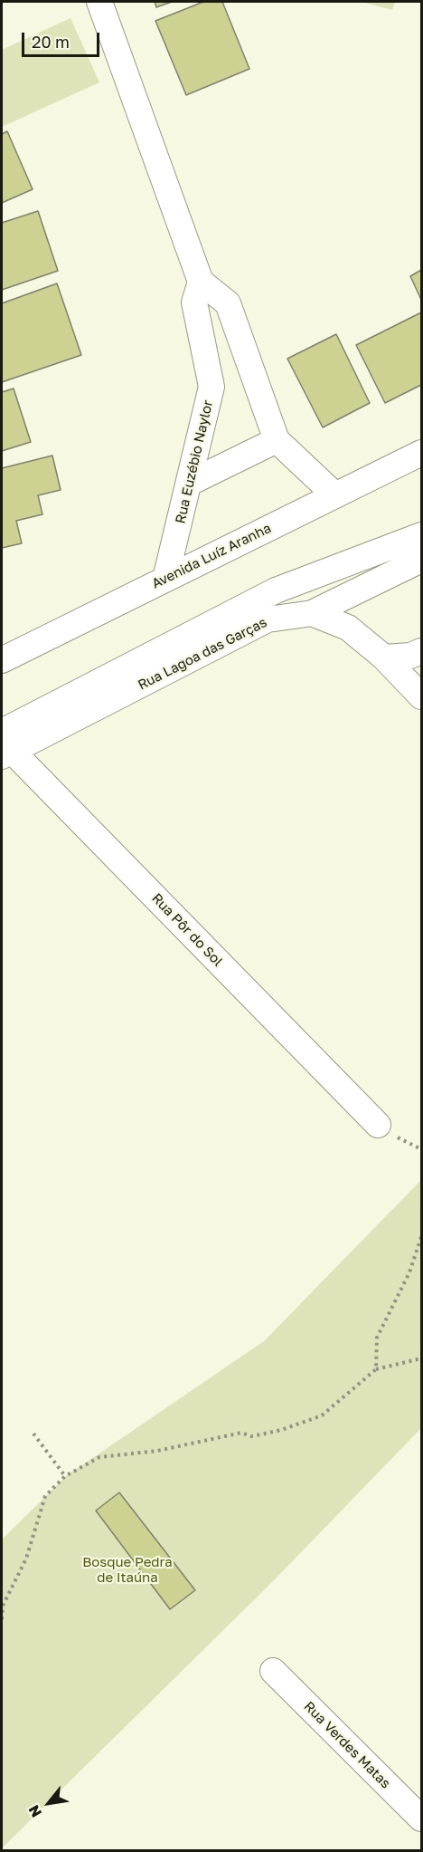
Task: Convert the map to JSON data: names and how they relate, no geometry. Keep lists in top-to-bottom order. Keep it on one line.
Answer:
{"streets":{"street":["Rua Euzébio Naylor","Avenida Luíz Aranha","Rua Lagoa das Garças","Rua Pôr do Sol","Rua Verdes Matas"]},"crossings":[["Rua Euzébio Naylor","Avenida Luíz Aranha"],["Rua Lagoa das Garças","Rua Pôr do Sol"]],"parks":["Bosque Pedra de Itaúna"],"scale_bar":"20 m","north":"bottom left"}
